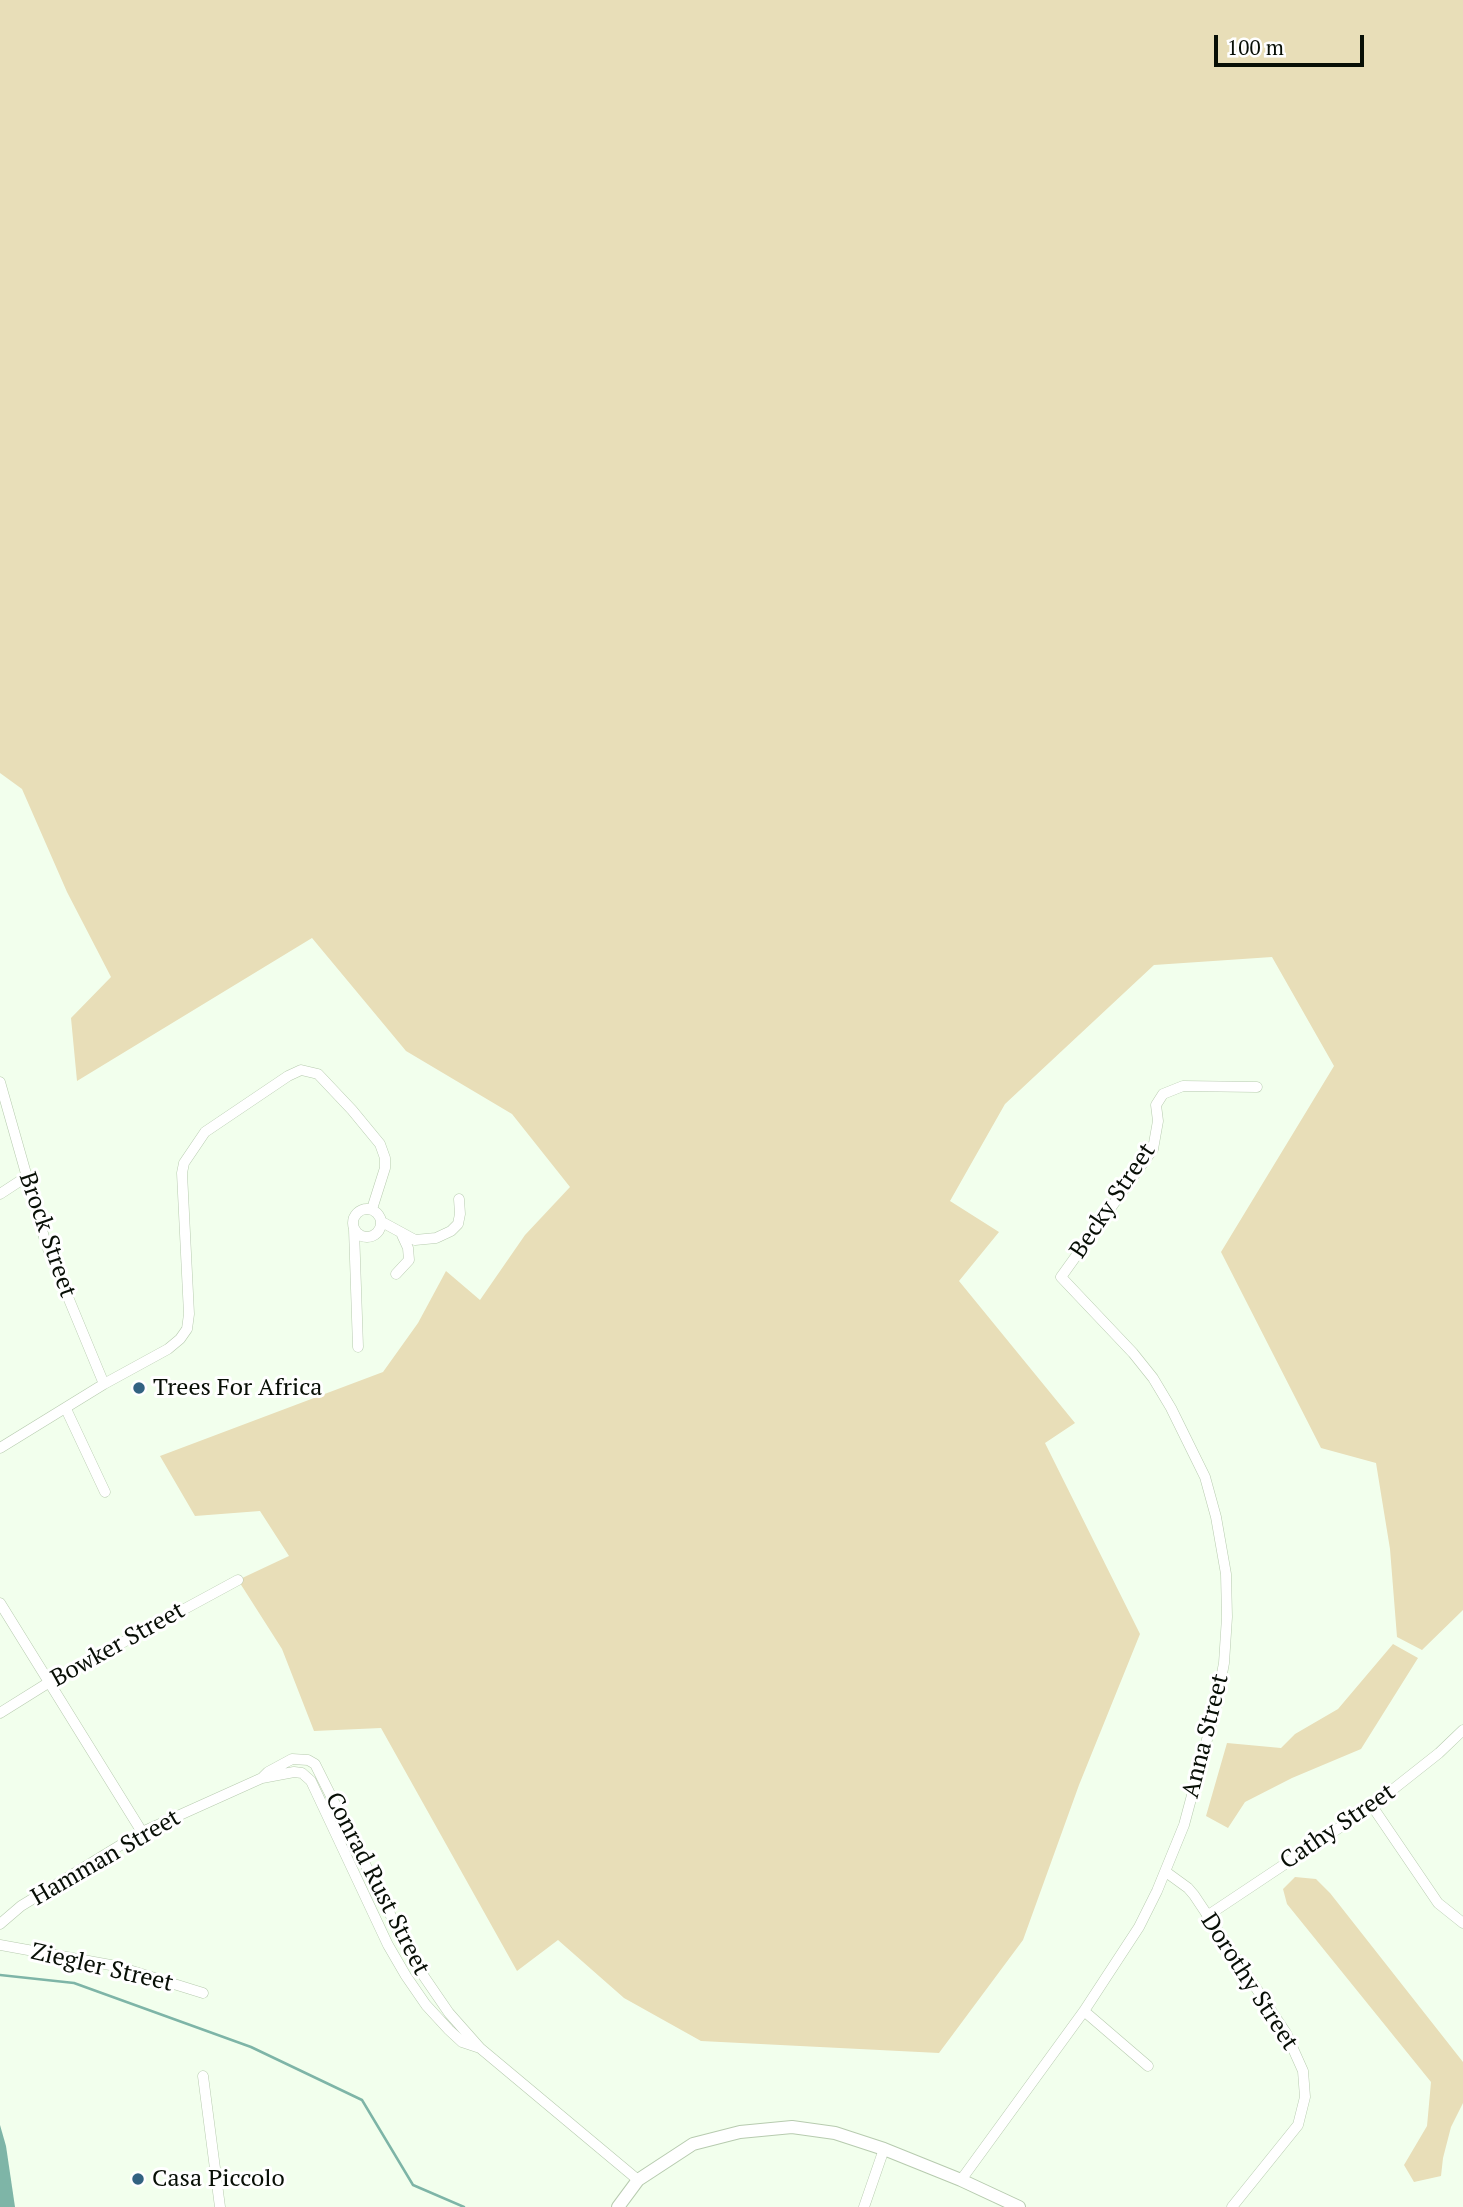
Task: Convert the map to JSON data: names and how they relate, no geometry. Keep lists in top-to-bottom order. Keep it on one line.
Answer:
{"streets":{"street":["Becky Street","Brock Street","Bowker Street","Anna Street","Cathy Street","Hamman Street","Conrad Rust Street","Ziegler Street","Dorothy Street"]},"crossings":[["Becky Street","Anna Street"],["Anna Street","Dorothy Street"],["Cathy Street","Dorothy Street"],["Hamman Street","Conrad Rust Street"]],"places":["Trees For Africa","Casa Piccolo"],"scale_bar":"100 m"}
